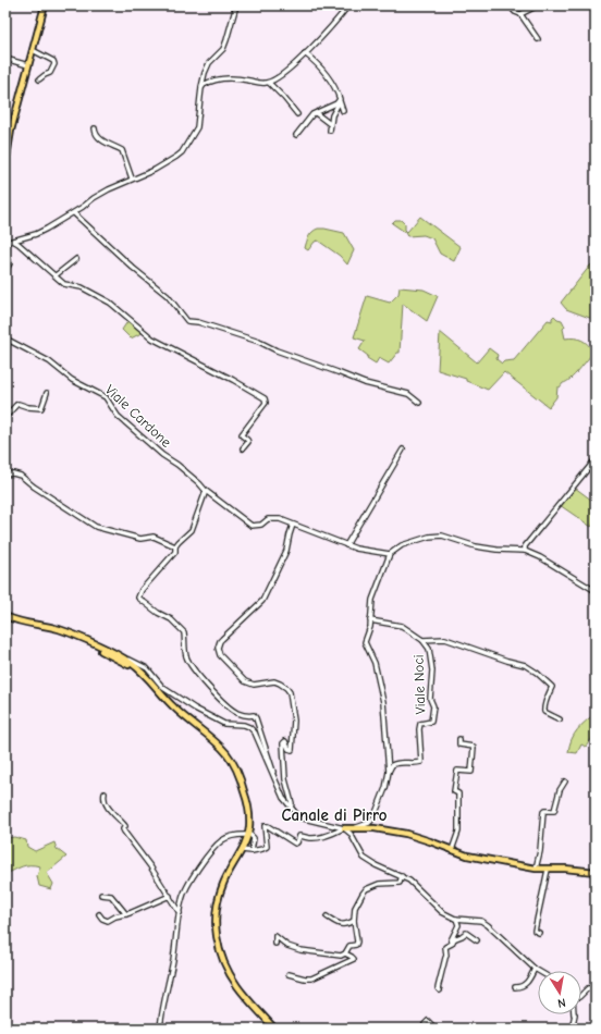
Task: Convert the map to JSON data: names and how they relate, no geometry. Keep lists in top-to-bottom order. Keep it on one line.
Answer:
{"streets":{"street":["Viale Cardone","Viale Noci"]},"districts":["Canale di Pirro"],"north":"bottom"}
